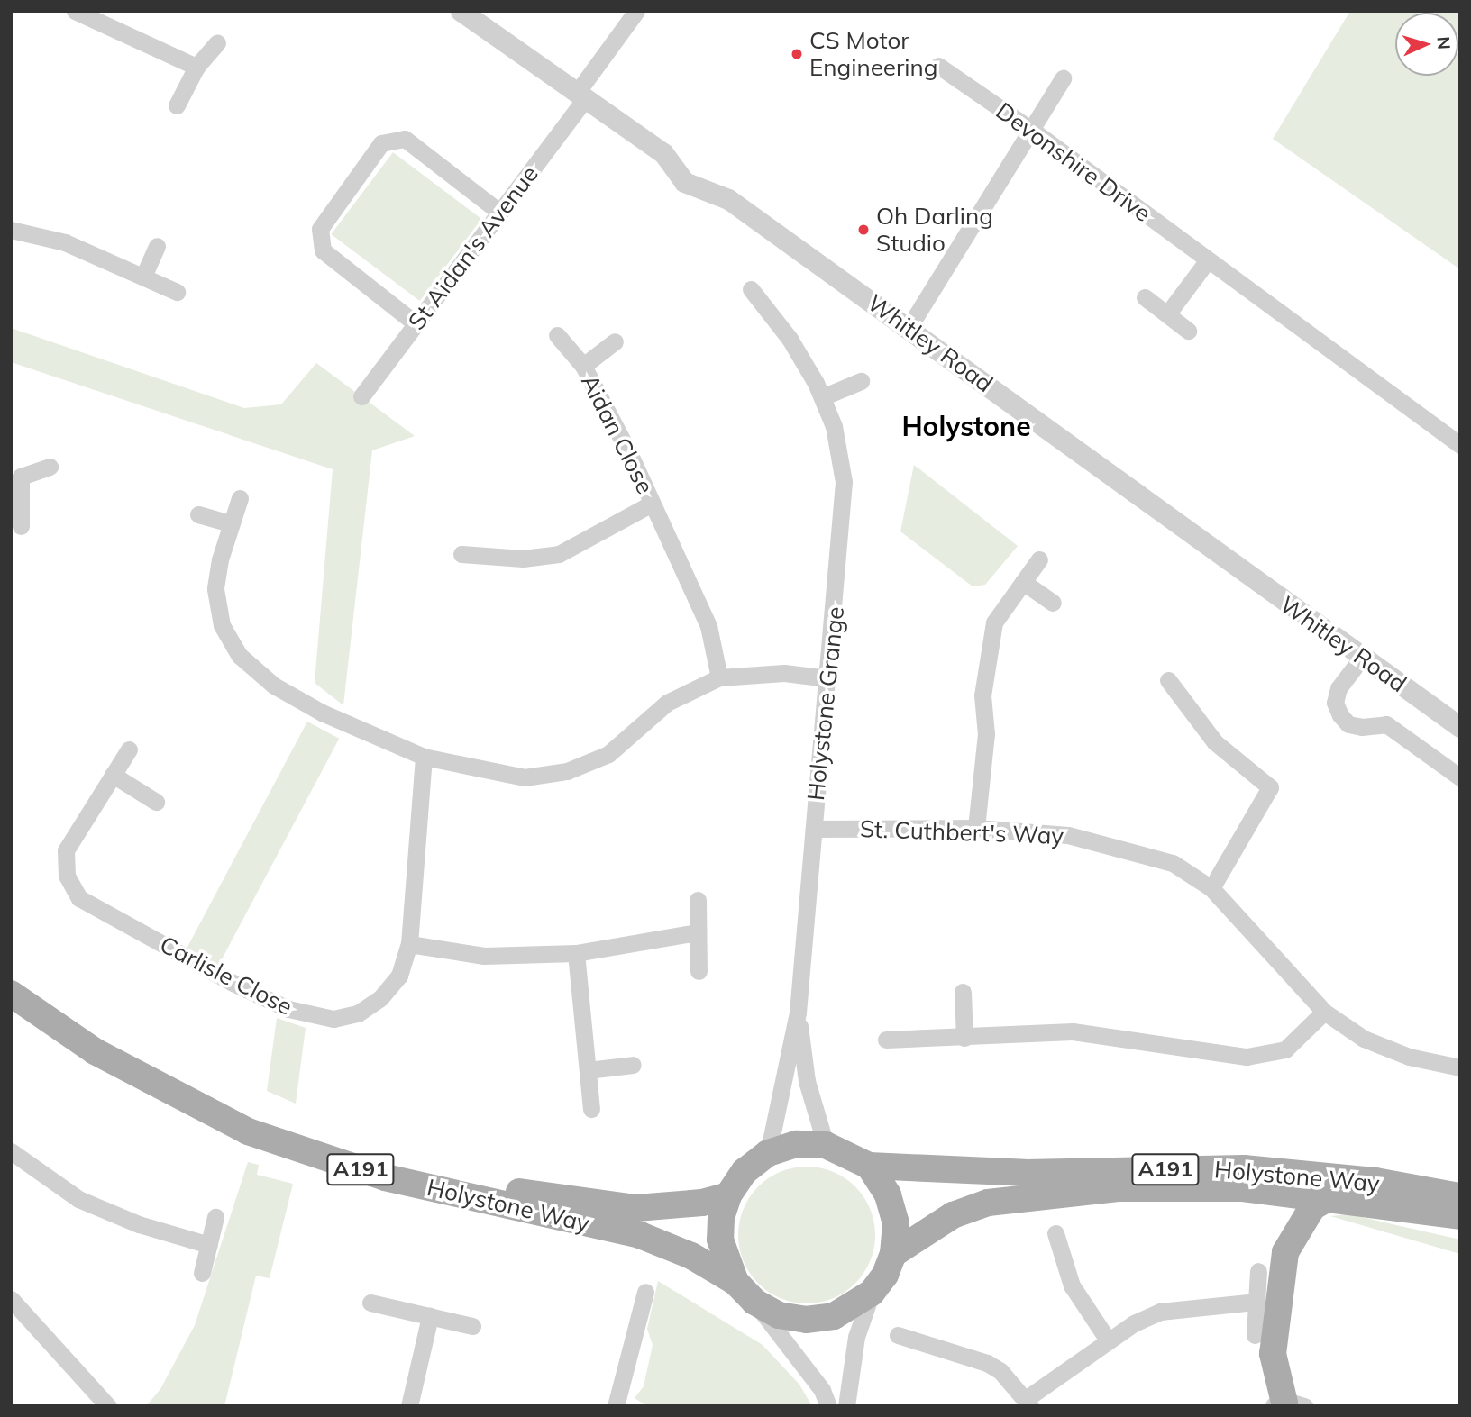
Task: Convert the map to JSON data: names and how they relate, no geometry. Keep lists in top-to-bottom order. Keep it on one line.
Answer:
{"streets":{"main road":["A191","Holystone Way"],"street":["Devonshire Drive","St Aidan's Avenue","Whitley Road","Aidan Close","Holystone Grange","St. Cuthbert's Way","Carlisle Close"]},"crossings":[["St Aidan's Avenue","Whitley Road"],["Holystone Grange","St. Cuthbert's Way"],["Holystone Grange","Holystone Way"]],"districts":["Holystone"],"places":["CS Motor Engineering","Oh Darling Studio"],"north":"right"}
